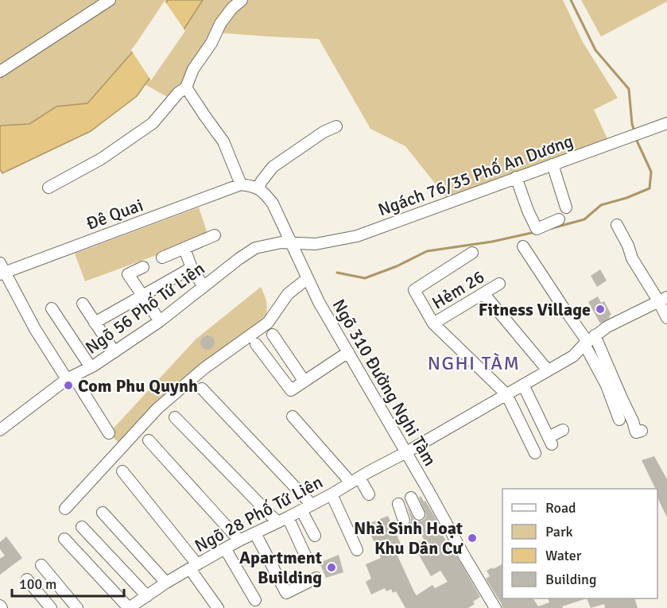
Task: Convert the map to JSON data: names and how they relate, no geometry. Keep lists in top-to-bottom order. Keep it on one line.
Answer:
{"streets":{"street":["Ngách 76/35 Phố An Dương","Đê Quai","Hẻm 26","Ngõ 56 Phố Tứ Liên","Ngõ 310 Đường Nghi Tàm","Ngõ 28 Phố Tứ Liên"]},"crossings":[["Ngách 76/35 Phố An Dương","Ngõ 56 Phố Tứ Liên"],["Ngách 76/35 Phố An Dương","Ngõ 310 Đường Nghi Tàm"],["Ngõ 56 Phố Tứ Liên","Ngõ 310 Đường Nghi Tàm"],["Ngõ 310 Đường Nghi Tàm","Ngõ 28 Phố Tứ Liên"]],"districts":["NGHI TÀM"],"places":["Fitness Village","Com Phu Quynh","Nhà Sinh Hoạt Khu Dân Cư","Apartment Building"],"legend":["Road","Park","Water","Building"],"scale_bar":"100 m"}
